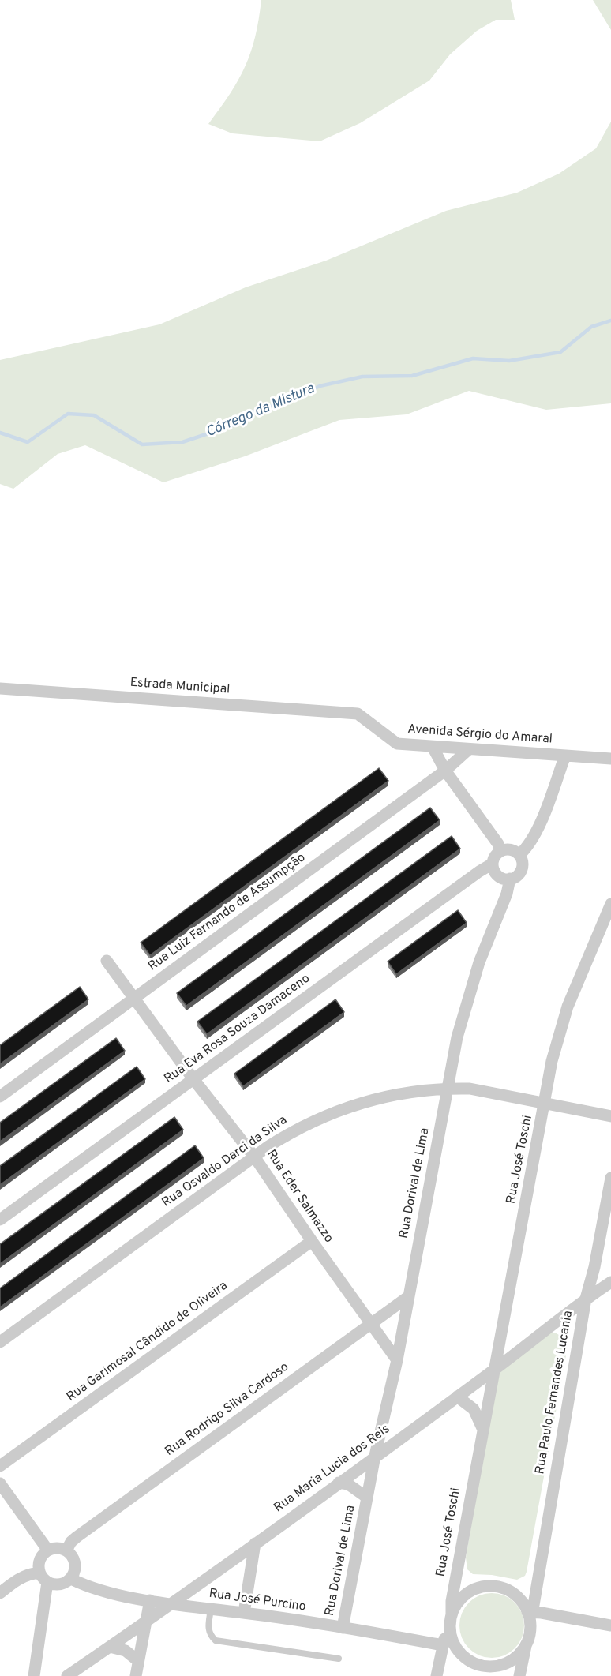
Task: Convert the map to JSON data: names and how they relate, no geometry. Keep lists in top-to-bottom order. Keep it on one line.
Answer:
{"streets":{"street":["Estrada Municipal","Avenida Sérgio do Amaral","Rua Luiz Fernando de Assumpção","Rua Eva Rosa Souza Damaceno","Rua José Toschi","Rua Osvaldo Darci da Silva","Rua Dorival de Lima","Rua Eder Salmazzo","Rua Garimosal Cândido de Oliveira","Rua Paulo Fernandes Lucania","Rua Rodrigo Silva Cardoso","Rua Maria Lucia dos Reis","Rua José Purcino"]},"crossings":[["Estrada Municipal","Avenida Sérgio do Amaral"],["Avenida Sérgio do Amaral","Rua Luiz Fernando de Assumpção"],["Rua Luiz Fernando de Assumpção","Rua Eder Salmazzo"],["Rua Eva Rosa Souza Damaceno","Rua Dorival de Lima"],["Rua Eva Rosa Souza Damaceno","Rua Eder Salmazzo"],["Rua José Toschi","Rua Osvaldo Darci da Silva"],["Rua José Toschi","Rua Paulo Fernandes Lucania"],["Rua José Toschi","Rua Maria Lucia dos Reis"],["Rua José Toschi","Rua José Purcino"],["Rua Osvaldo Darci da Silva","Rua Dorival de Lima"],["Rua Osvaldo Darci da Silva","Rua Eder Salmazzo"],["Rua Dorival de Lima","Rua Eder Salmazzo"],["Rua Dorival de Lima","Rua Rodrigo Silva Cardoso"],["Rua Dorival de Lima","Rua Maria Lucia dos Reis"],["Rua Dorival de Lima","Rua José Purcino"],["Rua Eder Salmazzo","Rua Garimosal Cândido de Oliveira"],["Rua Eder Salmazzo","Rua Rodrigo Silva Cardoso"],["Rua Paulo Fernandes Lucania","Rua Maria Lucia dos Reis"],["Rua Rodrigo Silva Cardoso","Rua José Purcino"],["Rua Maria Lucia dos Reis","Rua José Purcino"]],"water":["Córrego da Mistura"]}
